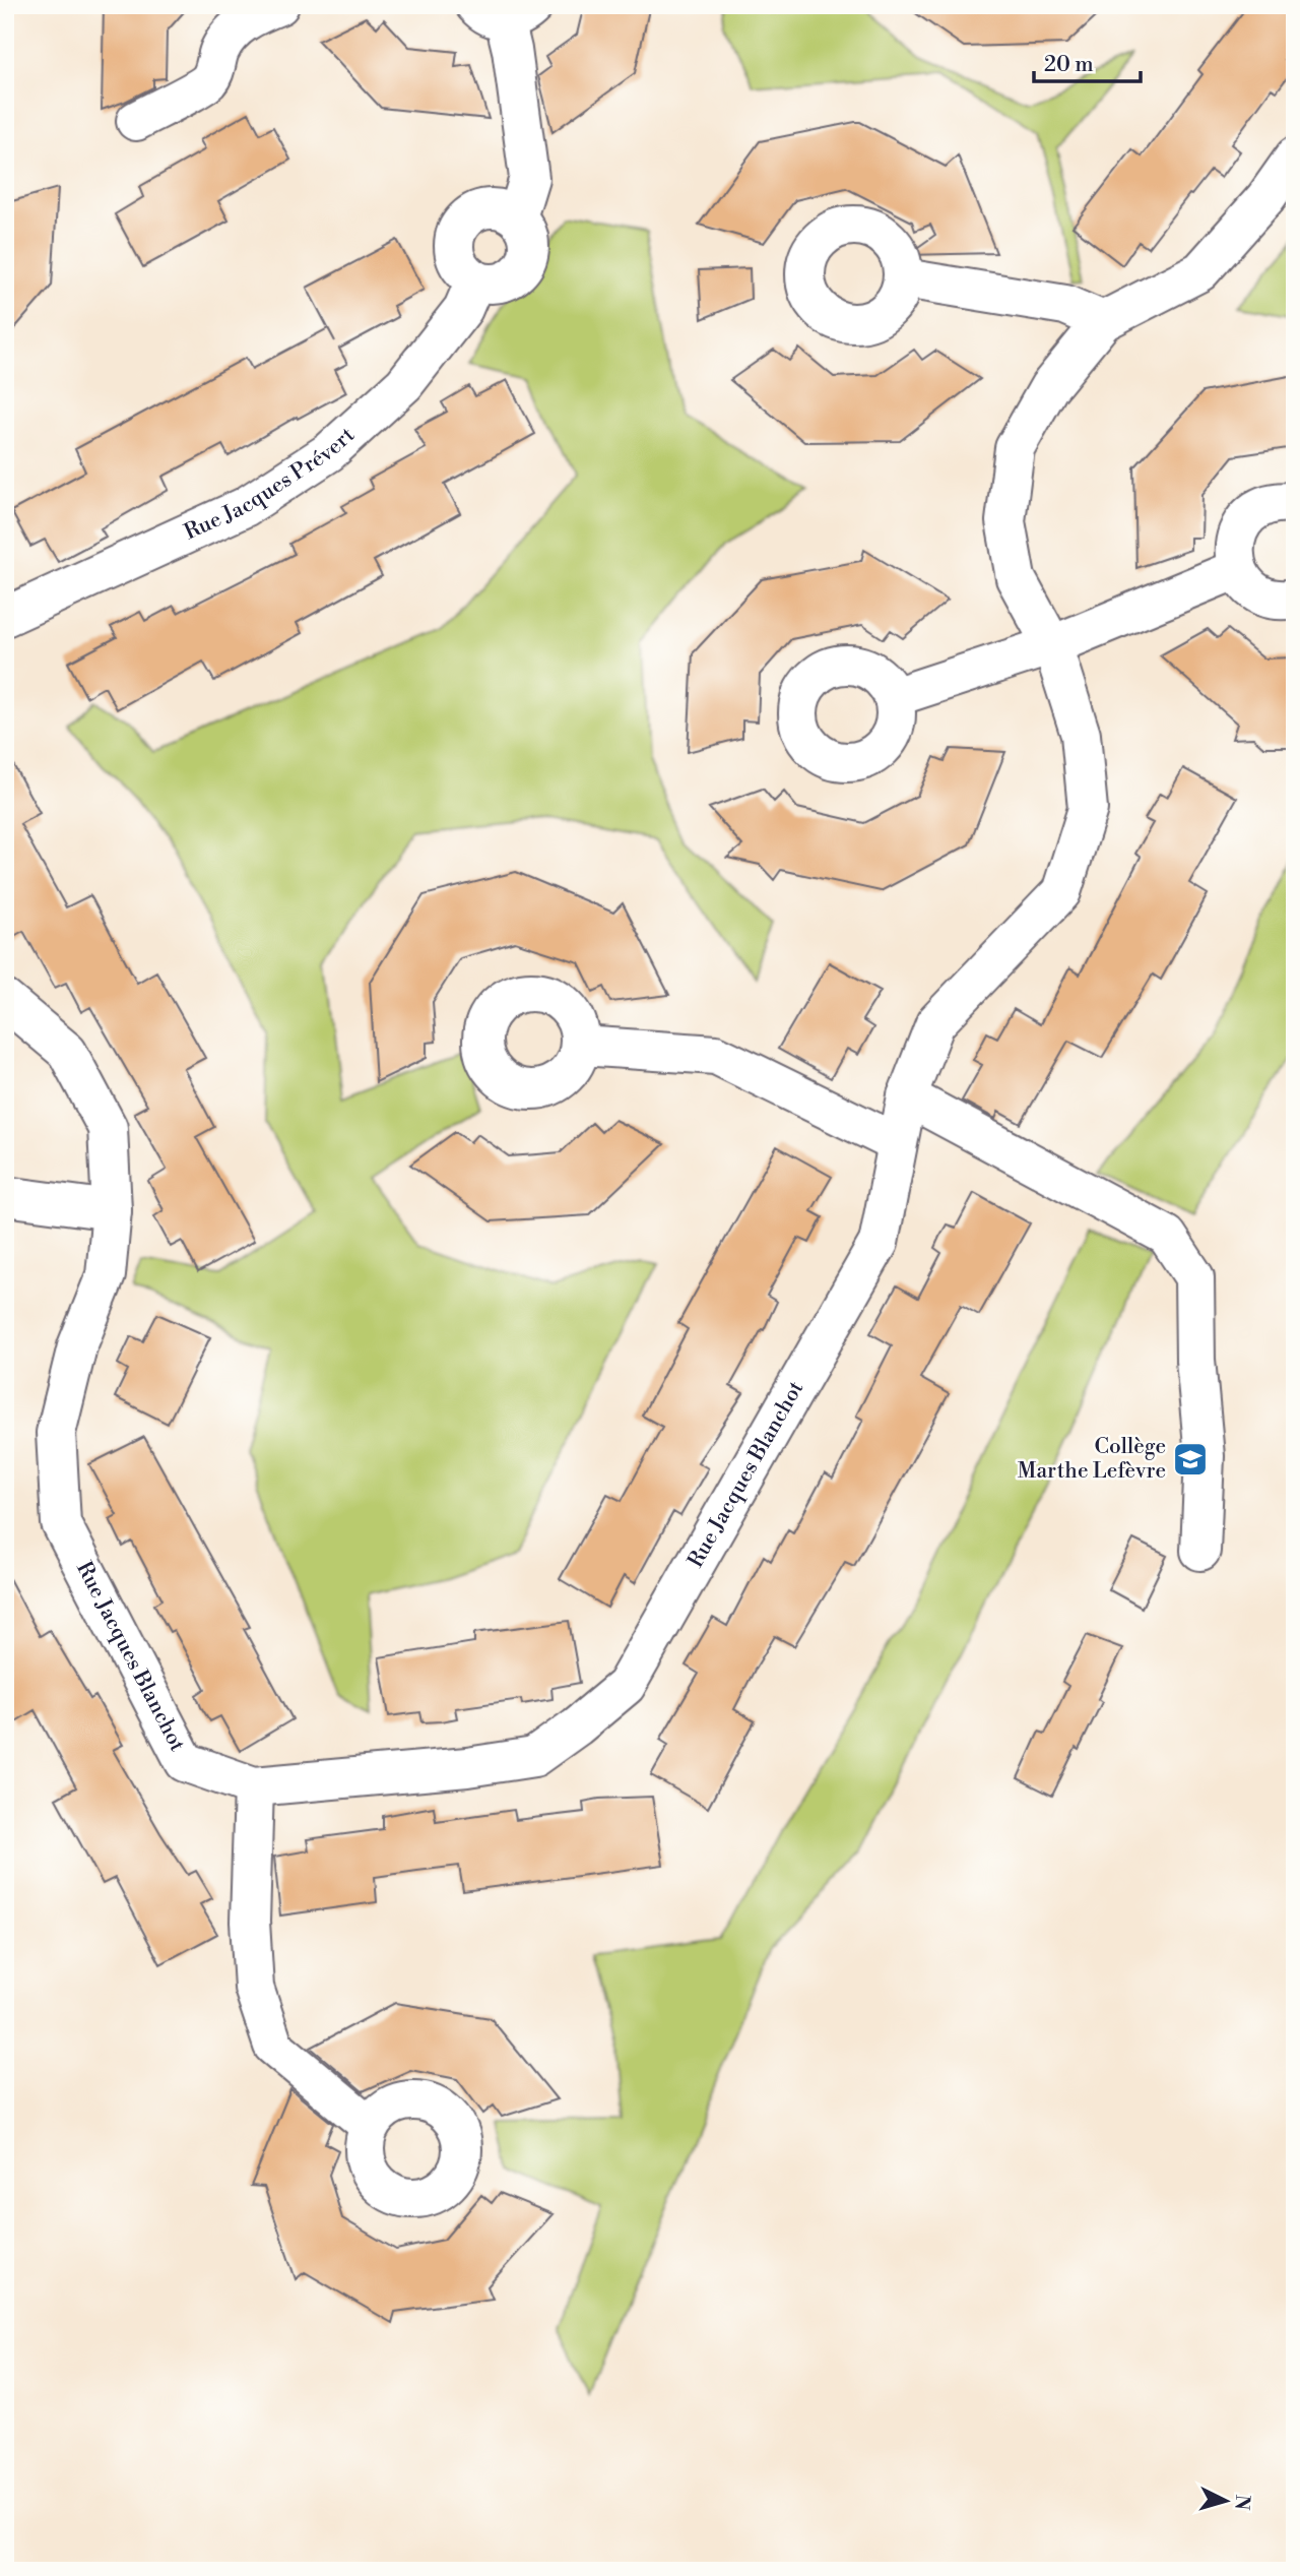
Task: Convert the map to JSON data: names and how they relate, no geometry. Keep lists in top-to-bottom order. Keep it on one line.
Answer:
{"streets":{"street":["Rue Jacques Prévert","Rue Jacques Blanchot"]},"places":{"school or university":["Collège Marthe Lefèvre"]},"scale_bar":"20 m","north":"right"}
